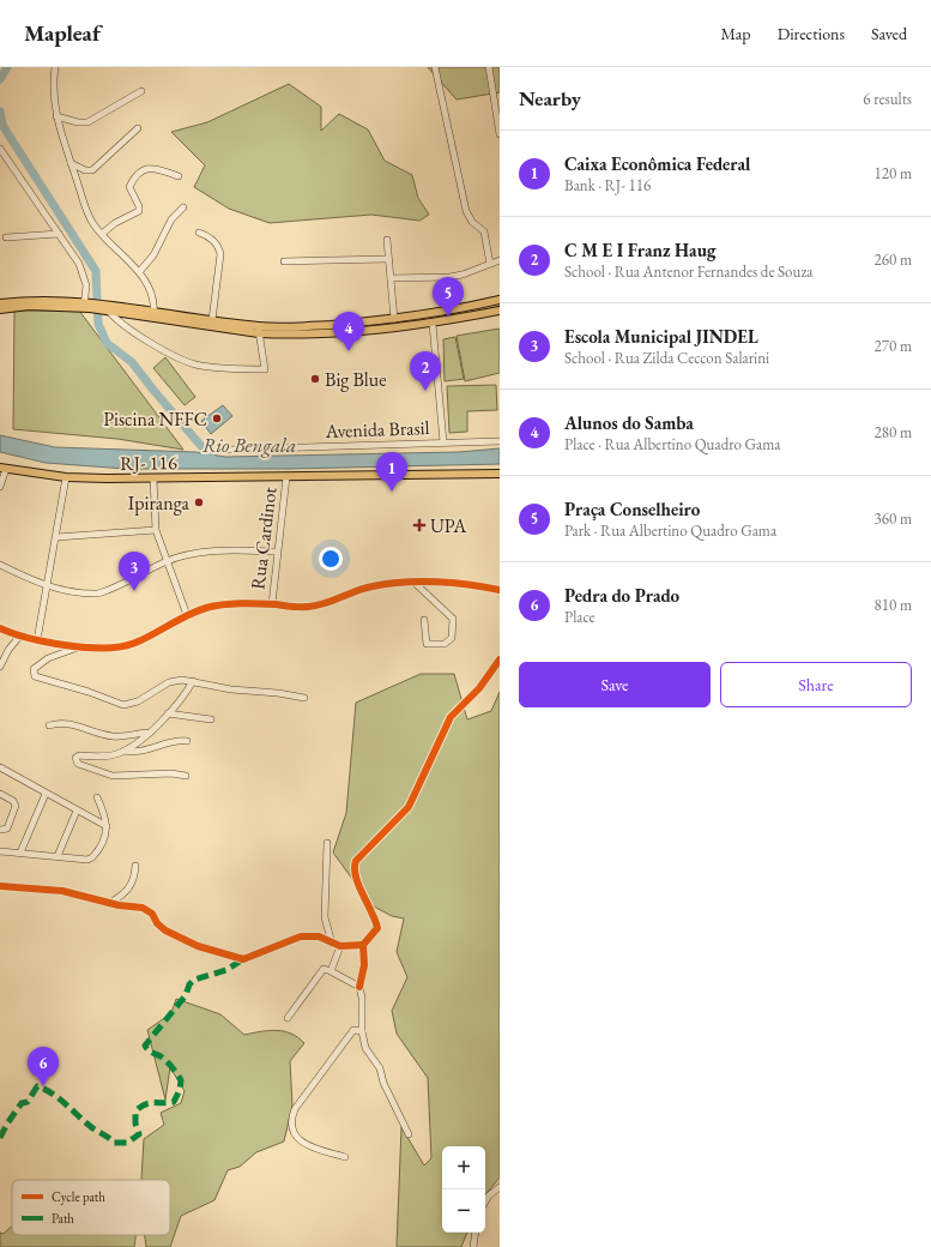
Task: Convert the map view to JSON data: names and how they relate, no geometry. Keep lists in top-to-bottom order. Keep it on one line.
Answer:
{"streets":{"main road":["RJ- 116"],"street":["Avenida Brasil","Rua Cardinot"]},"crossings":[["RJ- 116","Rua Cardinot"]],"water":["Rio Bengala"],"places":{"other":["Big Blue","Piscina NFFC","Ipiranga"],"health":["UPA"]},"legend":["Cycle path","Path"],"page":{"header":"Mapleaf","nav":["Map","Directions","Saved"],"heading":["Nearby","6 results"],"list":[{"mark":"1","name":"Caixa Econômica Federal","note":"Bank · RJ- 116","value":"120 m"},{"mark":"2","name":"C M E I Franz Haug","note":"School · Rua Antenor Fernandes de Souza","value":"260 m"},{"mark":"3","name":"Escola Municipal JINDEL","note":"School · Rua Zilda Ceccon Salarini","value":"270 m"},{"mark":"4","name":"Alunos do Samba","note":"Place · Rua Albertino Quadro Gama","value":"280 m"},{"mark":"5","name":"Praça Conselheiro","note":"Park · Rua Albertino Quadro Gama","value":"360 m"},{"mark":"6","name":"Pedra do Prado","note":"Place","value":"810 m"}],"pins":["5","4","2","1","3","6"],"buttons":["Save","Share"],"map_buttons":["+","−"]}}
